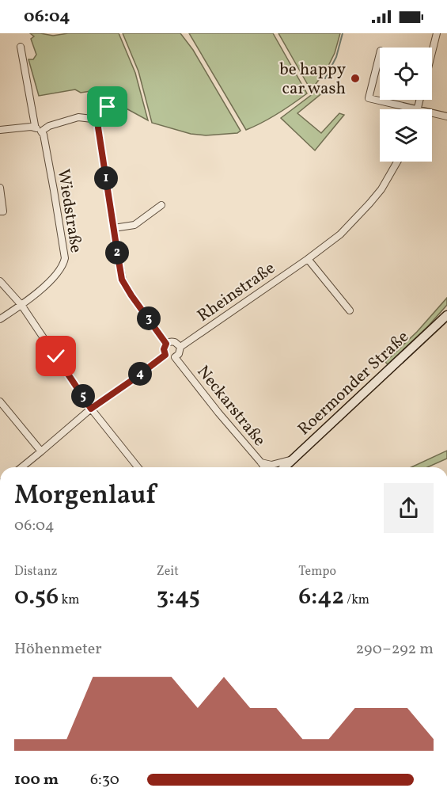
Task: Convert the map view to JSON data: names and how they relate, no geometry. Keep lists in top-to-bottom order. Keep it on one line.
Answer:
{"streets":{"main road":["Roermonder Straße"],"street":["Wiedstraße","Rheinstraße","Neckarstraße"]},"crossings":[["Rheinstraße","Neckarstraße"]],"places":["be happy car wash"],"page":{"status":"06:04","pins":["1","2","3","4","5"],"heading":["Morgenlauf","06:04"],"stats":[["Distanz","0.56 km"],["Zeit","3:45"],["Tempo","6:42 /km"]],"chart":["Höhenmeter","290–292 m"],"list":[{"name":"100 m","note":"6:30"}]}}
